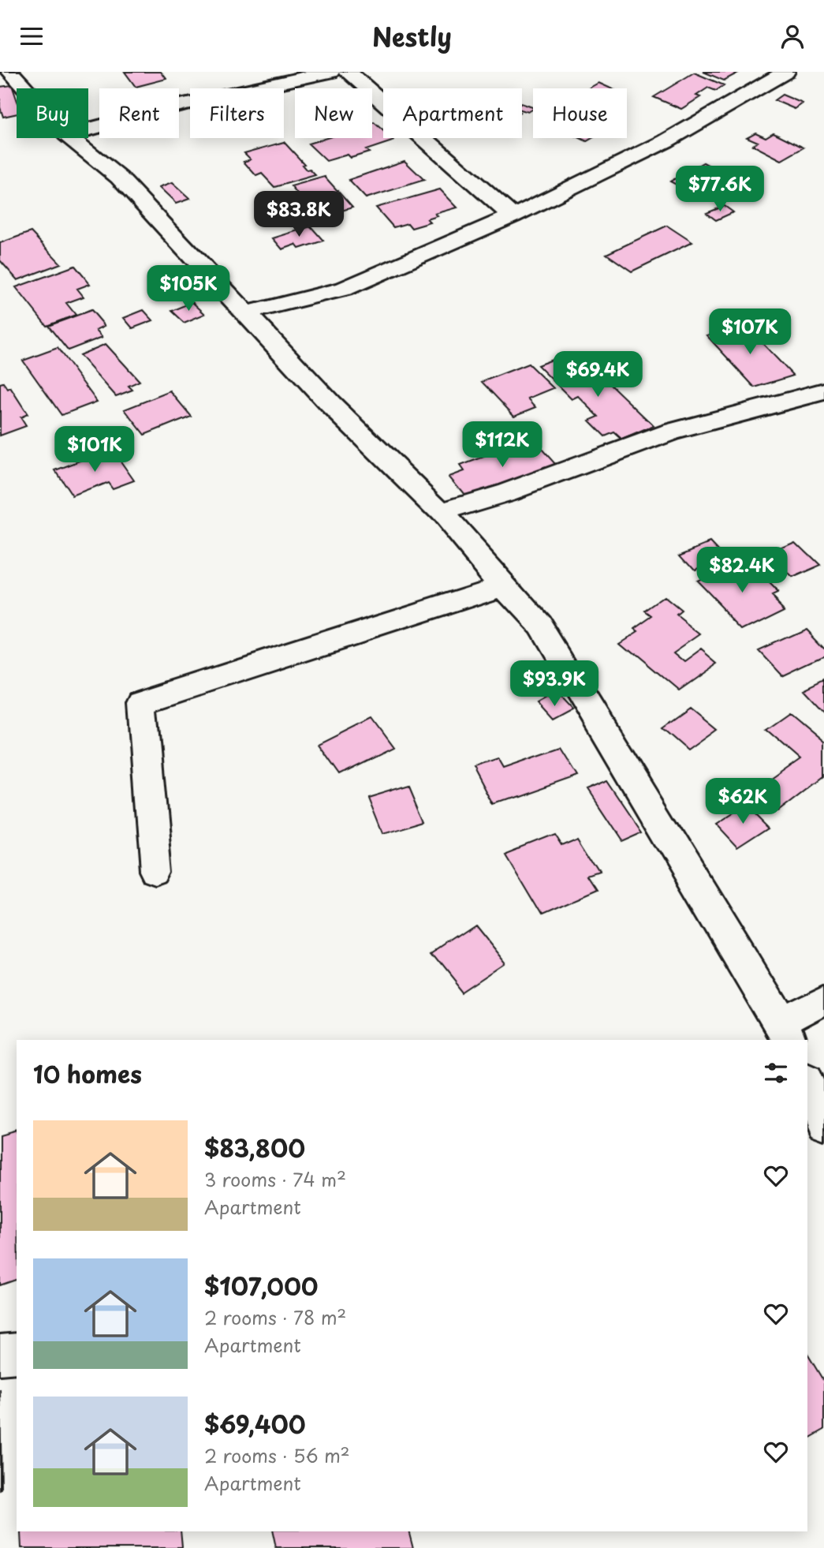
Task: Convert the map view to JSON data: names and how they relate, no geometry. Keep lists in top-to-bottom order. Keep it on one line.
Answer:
{"page":{"header":"Nestly","chip":["Buy","Rent","Filters","New","Apartment","House"],"price":["$77.6K","$83.8K","$105K","$107K","$69.4K","$112K","$101K","$82.4K","$93.9K","$62K"],"heading":"10 homes","list":[{"name":"$83,800","note":"3 rooms · 74 m² · Apartment"},{"name":"$107,000","note":"2 rooms · 78 m² · Apartment"},{"name":"$69,400","note":"2 rooms · 56 m² · Apartment"}]}}
